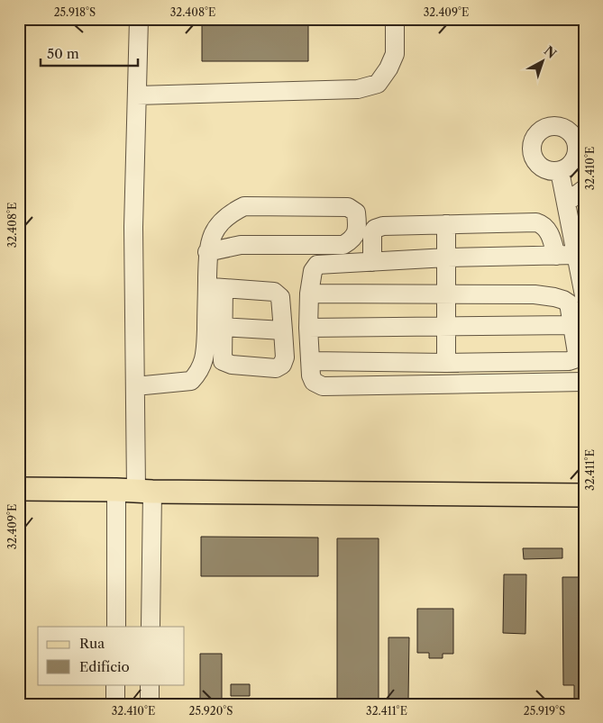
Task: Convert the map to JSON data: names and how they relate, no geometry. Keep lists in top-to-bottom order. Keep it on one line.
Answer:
{"legend":["Rua","Edifício"],"scale_bar":"50 m","north":"top right","coordinates":["25.918°S","32.408°E","32.409°E","32.410°E","32.411°E","25.920°S","25.919°S"]}
